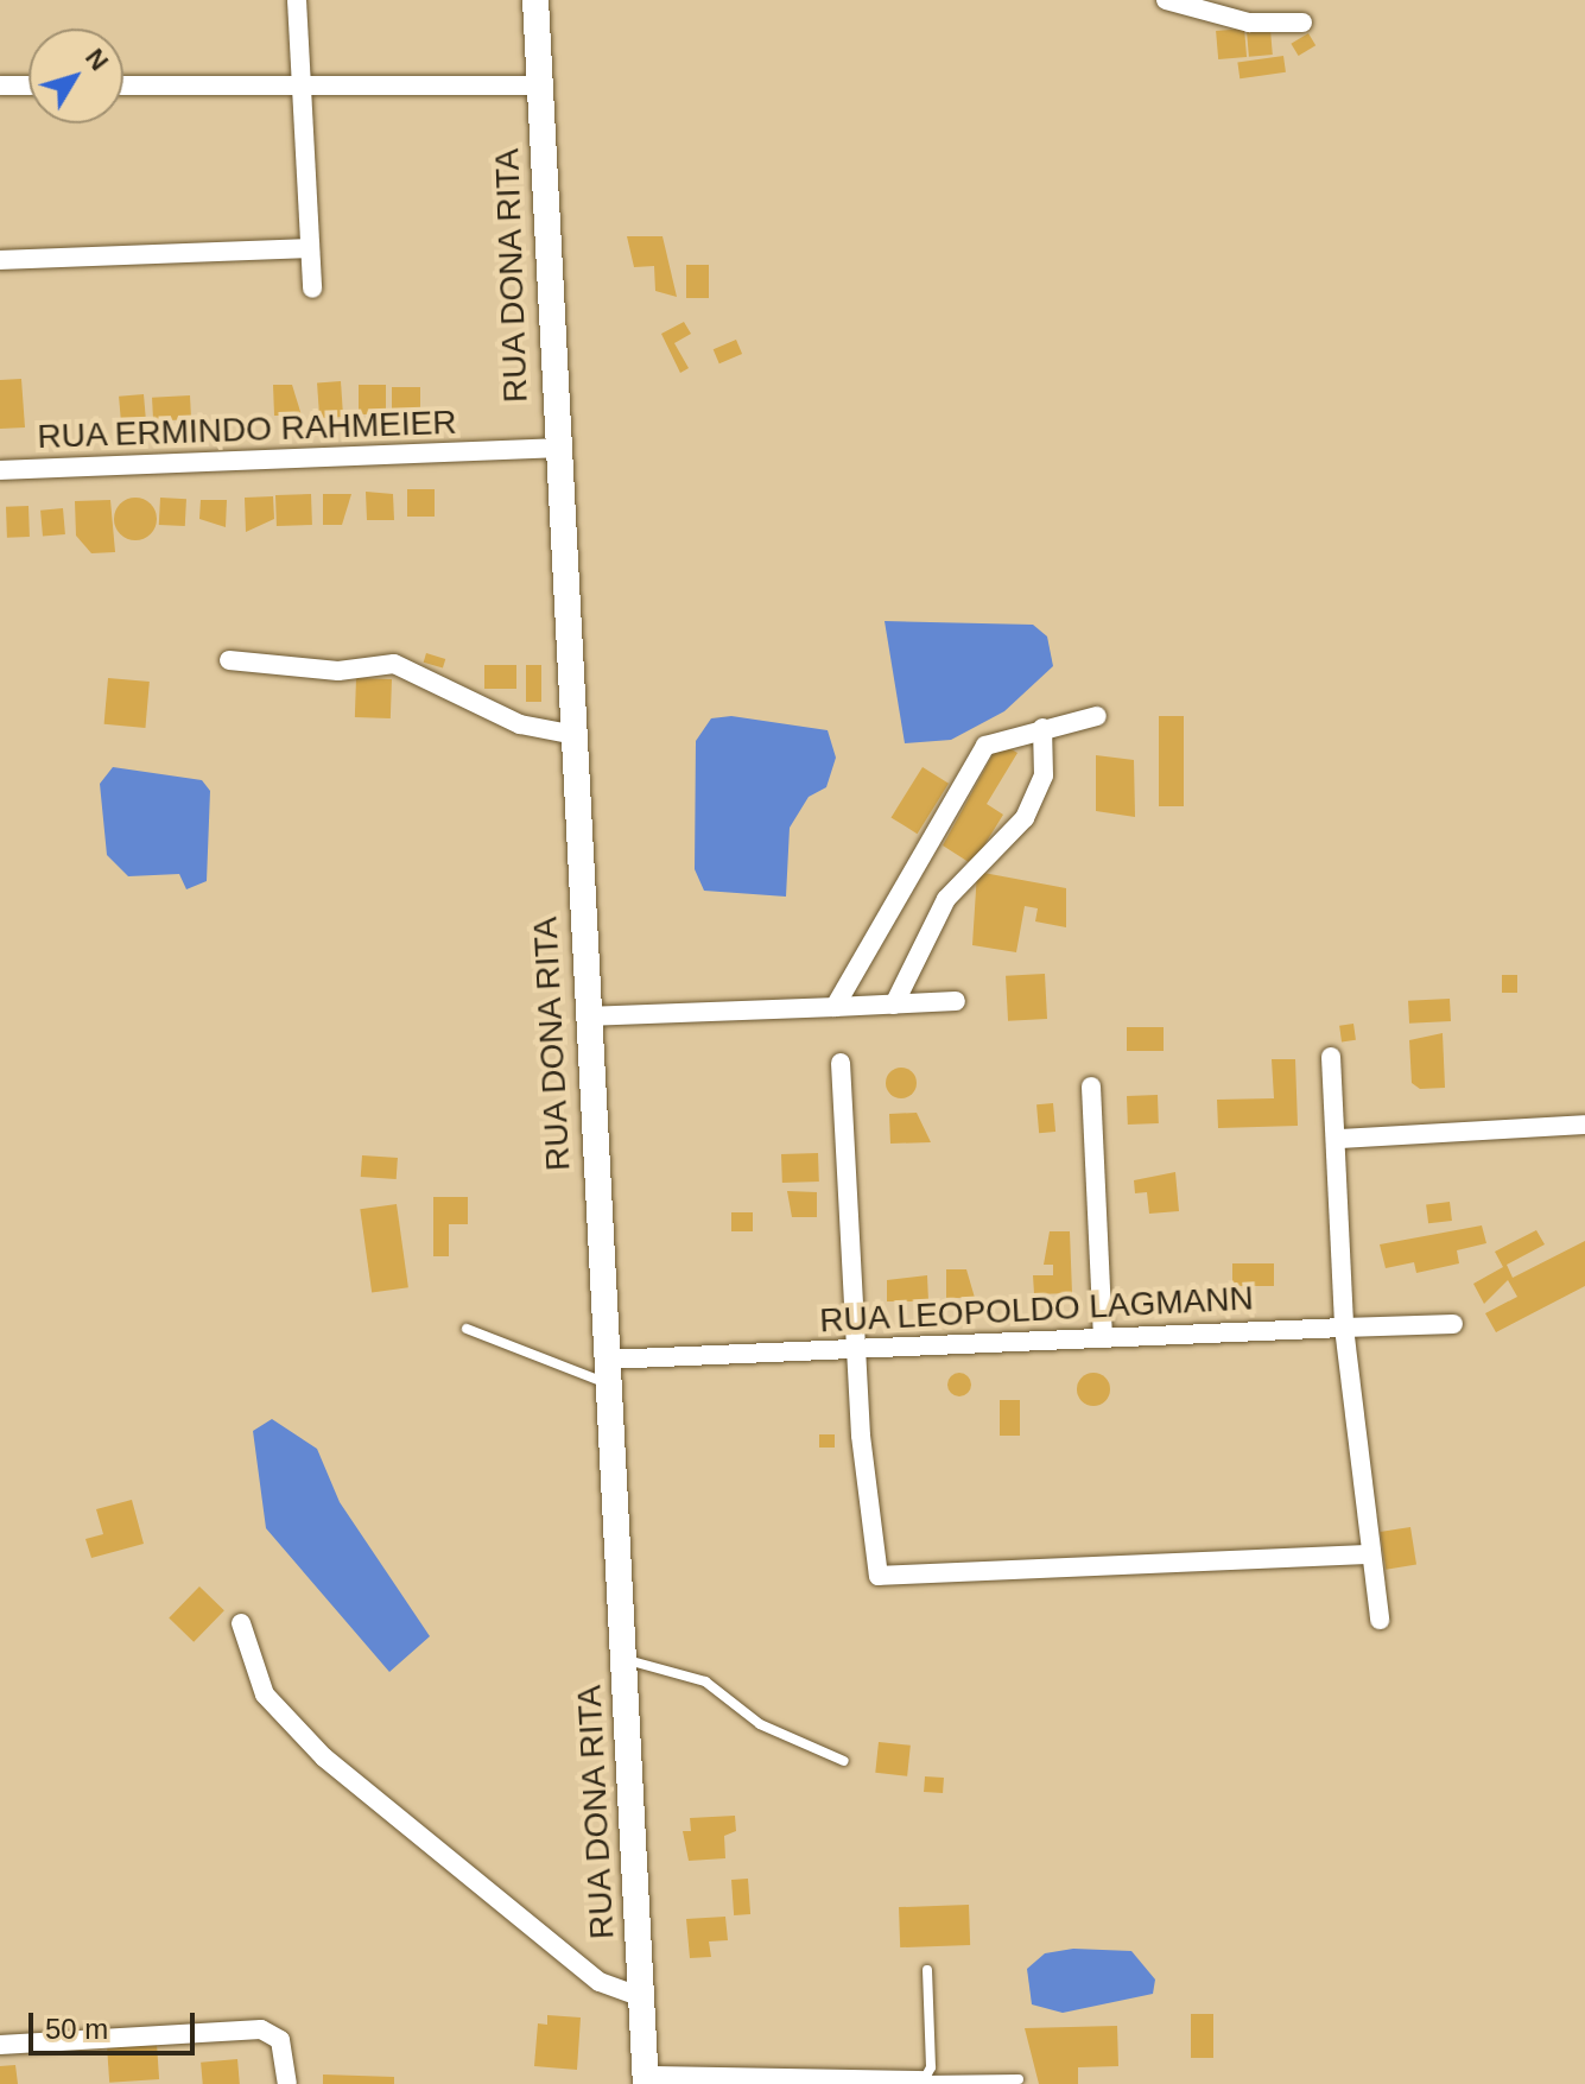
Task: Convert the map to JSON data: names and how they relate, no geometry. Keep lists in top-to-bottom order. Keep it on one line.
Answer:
{"streets":{"main road":["RUA DONA RITA"],"street":["RUA ERMINDO RAHMEIER","RUA LEOPOLDO LAGMANN"]},"crossings":[["RUA DONA RITA","RUA ERMINDO RAHMEIER"],["RUA DONA RITA","RUA LEOPOLDO LAGMANN"]],"scale_bar":"50 m","north":"top right"}
